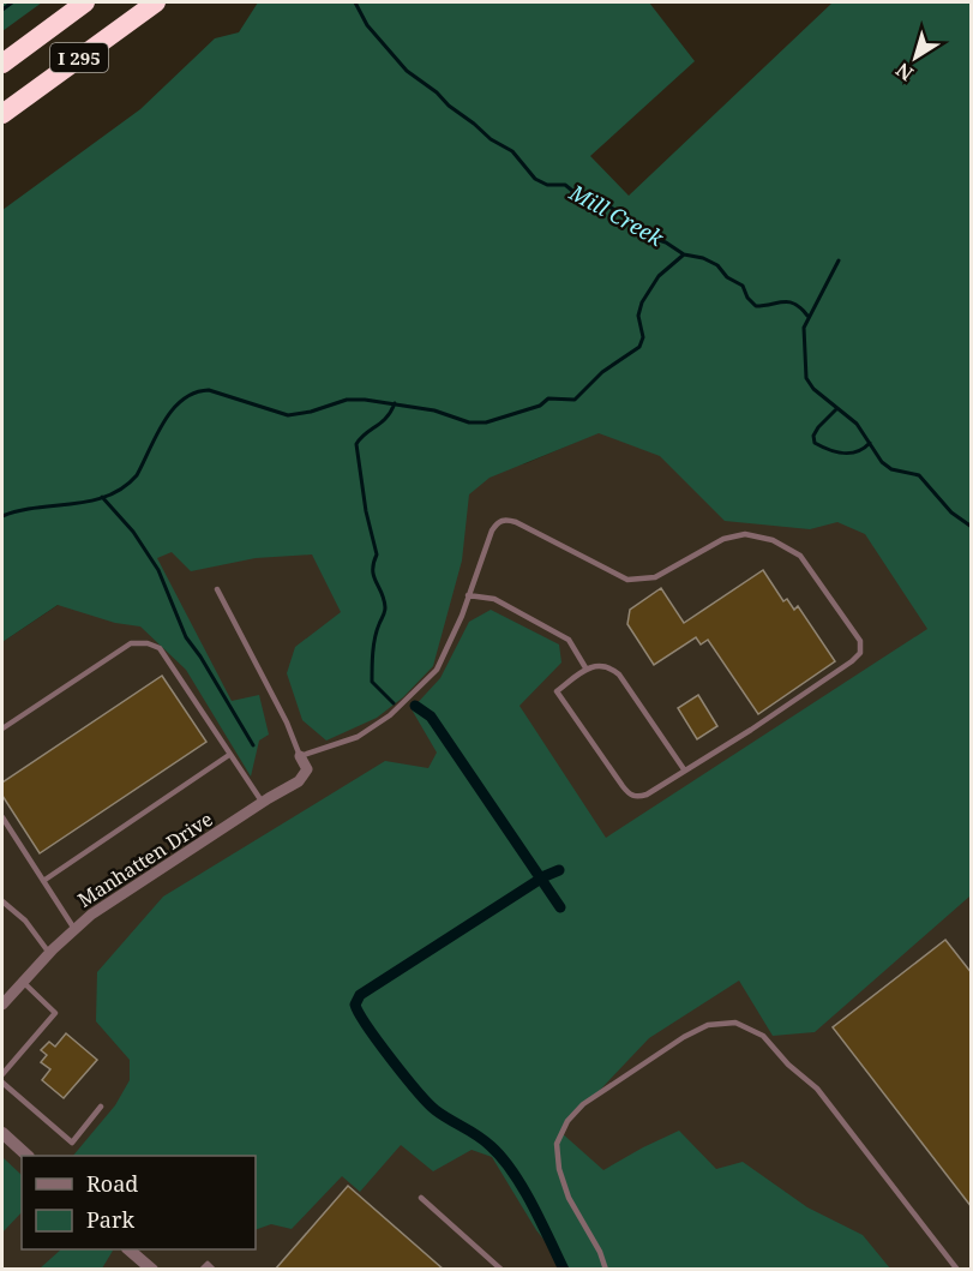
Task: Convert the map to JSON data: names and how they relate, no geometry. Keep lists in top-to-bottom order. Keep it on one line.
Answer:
{"streets":{"highway":["I 295"],"street":["Manhatten Drive"]},"water":["Mill Creek"],"legend":["Road","Park"],"north":"bottom left"}
